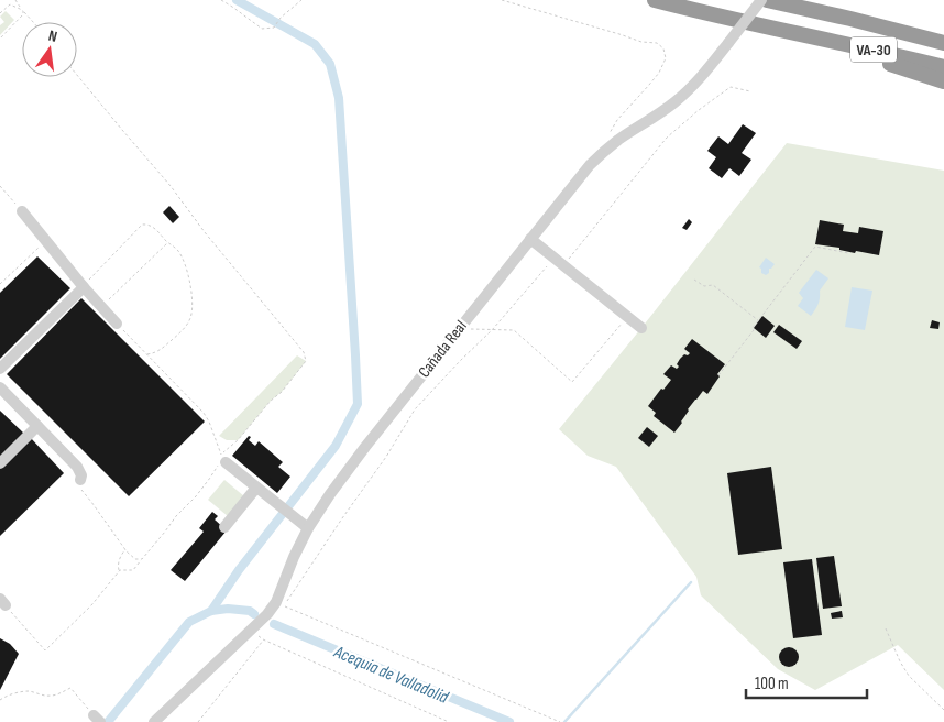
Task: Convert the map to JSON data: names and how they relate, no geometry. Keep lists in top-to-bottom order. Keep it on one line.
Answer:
{"streets":{"highway":["VA-30"],"street":["Cañada Real"]},"water":["Acequia de Valladolid"],"scale_bar":"100 m","north":"top"}
